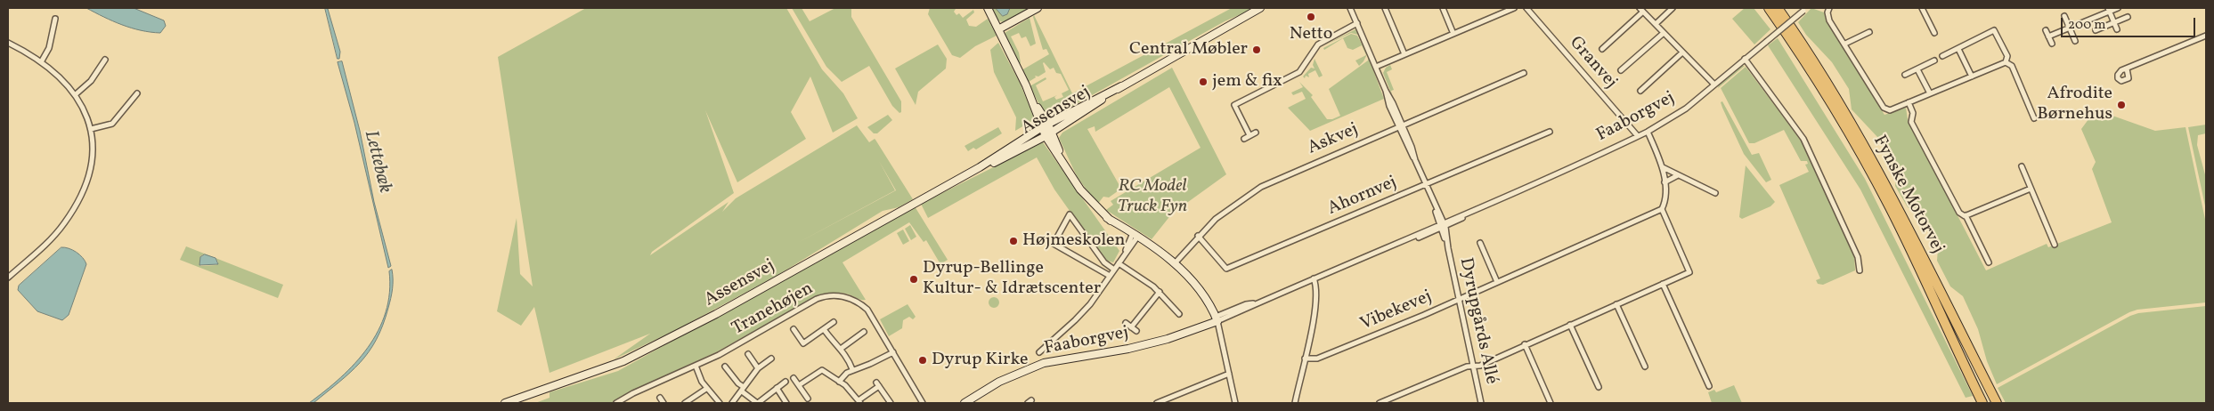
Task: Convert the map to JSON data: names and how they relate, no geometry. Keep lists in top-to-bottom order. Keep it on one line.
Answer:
{"streets":{"highway":["Fynske Motorvej"],"main road":["Assensvej","Faaborgvej"],"street":["Granvej","Askvej","Ahornvej","Tranehøjen","Vibekevej","Dyrupgårds Allé"]},"crossings":[["Granvej","Faaborgvej"],["Faaborgvej","Dyrupgårds Allé"],["Askvej","Ahornvej"],["Askvej","Dyrupgårds Allé"],["Ahornvej","Dyrupgårds Allé"],["Vibekevej","Dyrupgårds Allé"]],"water":["Lettebæk"],"parks":["RC Model Truck Fyn"],"places":["Netto","Central Møbler","jem & fix","Afrodite Børnehus","Højmeskolen","Dyrup-Bellinge Kultur- & Idrætscenter","Dyrup Kirke"],"scale_bar":"200 m"}
